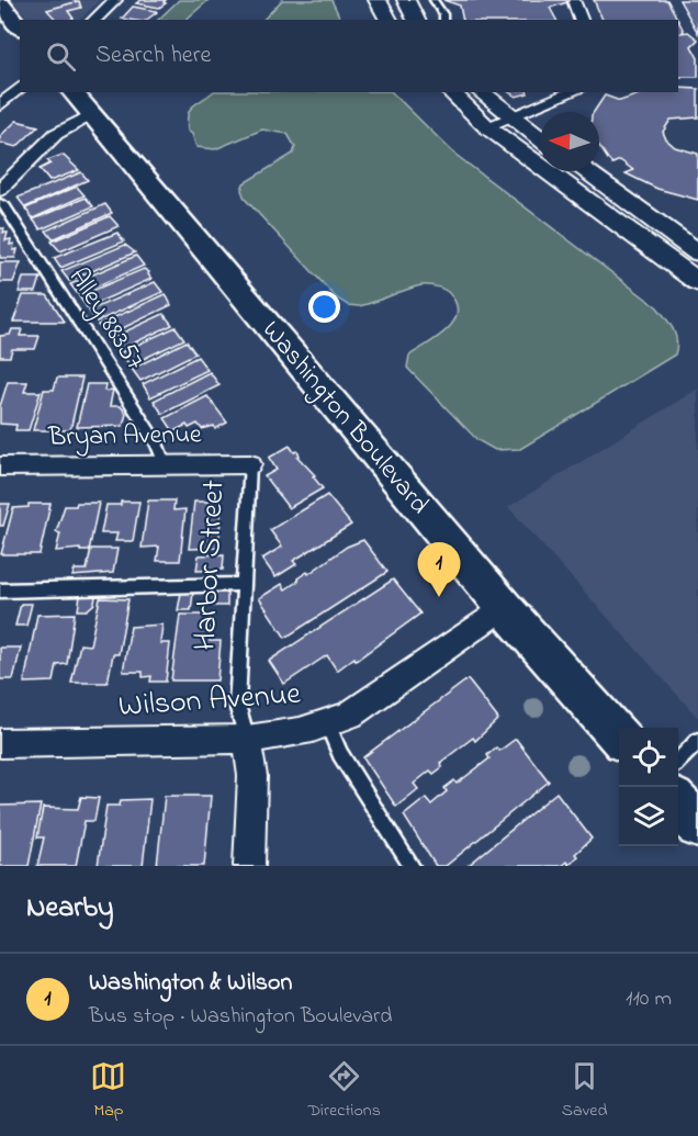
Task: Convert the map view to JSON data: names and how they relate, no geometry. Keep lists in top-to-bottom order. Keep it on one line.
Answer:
{"streets":{"main road":["Washington Boulevard"],"street":["Bryan Avenue","Harbor Street","Wilson Avenue"],"lane":["Alley 88357"]},"crossings":[["Alley 88357","Bryan Avenue"],["Washington Boulevard","Wilson Avenue"],["Bryan Avenue","Harbor Street"],["Harbor Street","Wilson Avenue"]],"north":"left","page":{"search":"Search here","pins":"1","heading":"Nearby","list":[{"mark":"1","name":"Washington & Wilson","note":"Bus stop · Washington Boulevard","value":"110 m"}],"nav":["Map","Directions","Saved"]}}
